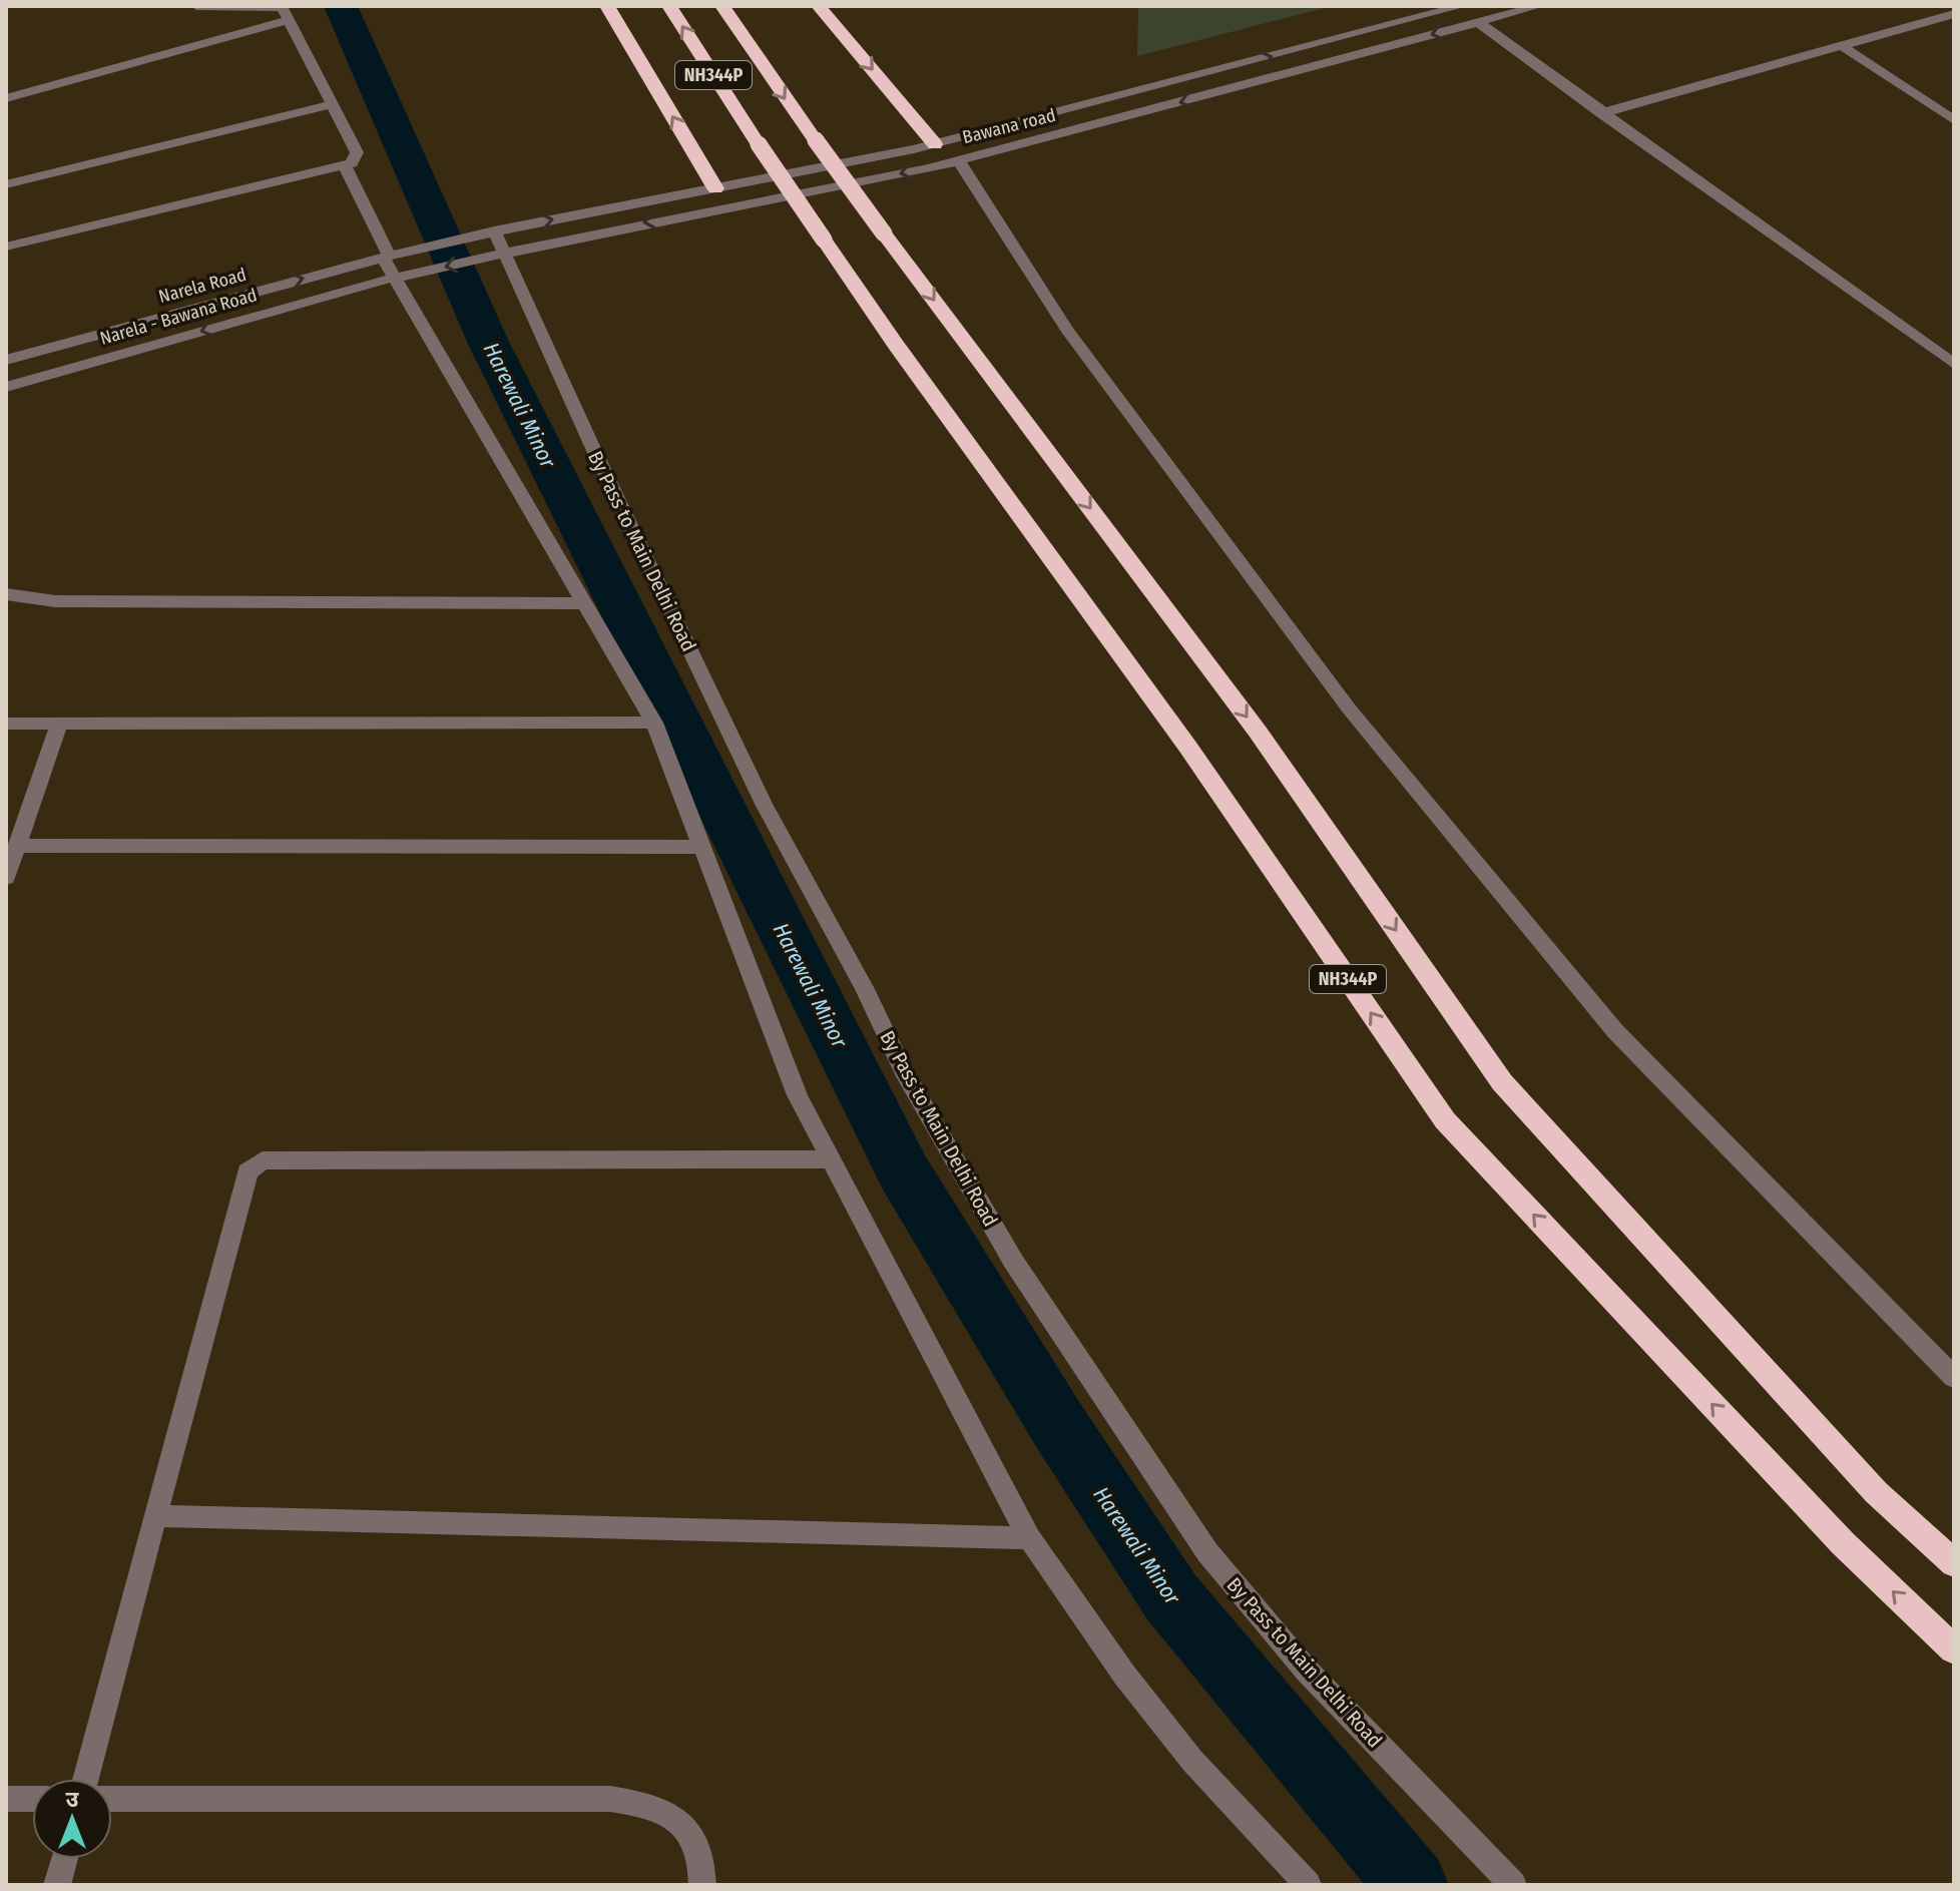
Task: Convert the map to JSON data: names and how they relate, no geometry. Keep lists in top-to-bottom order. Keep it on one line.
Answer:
{"streets":{"highway":["NH344P"],"street":["Bawana road","Narela Road","Narela - Bawana Road","By Pass to Main Delhi Road"]},"crossings":[["Bawana road","Narela Road"],["Bawana road","Narela - Bawana Road"],["Bawana road","By Pass to Main Delhi Road"]],"water":["Harewali Minor"],"north":"top"}
